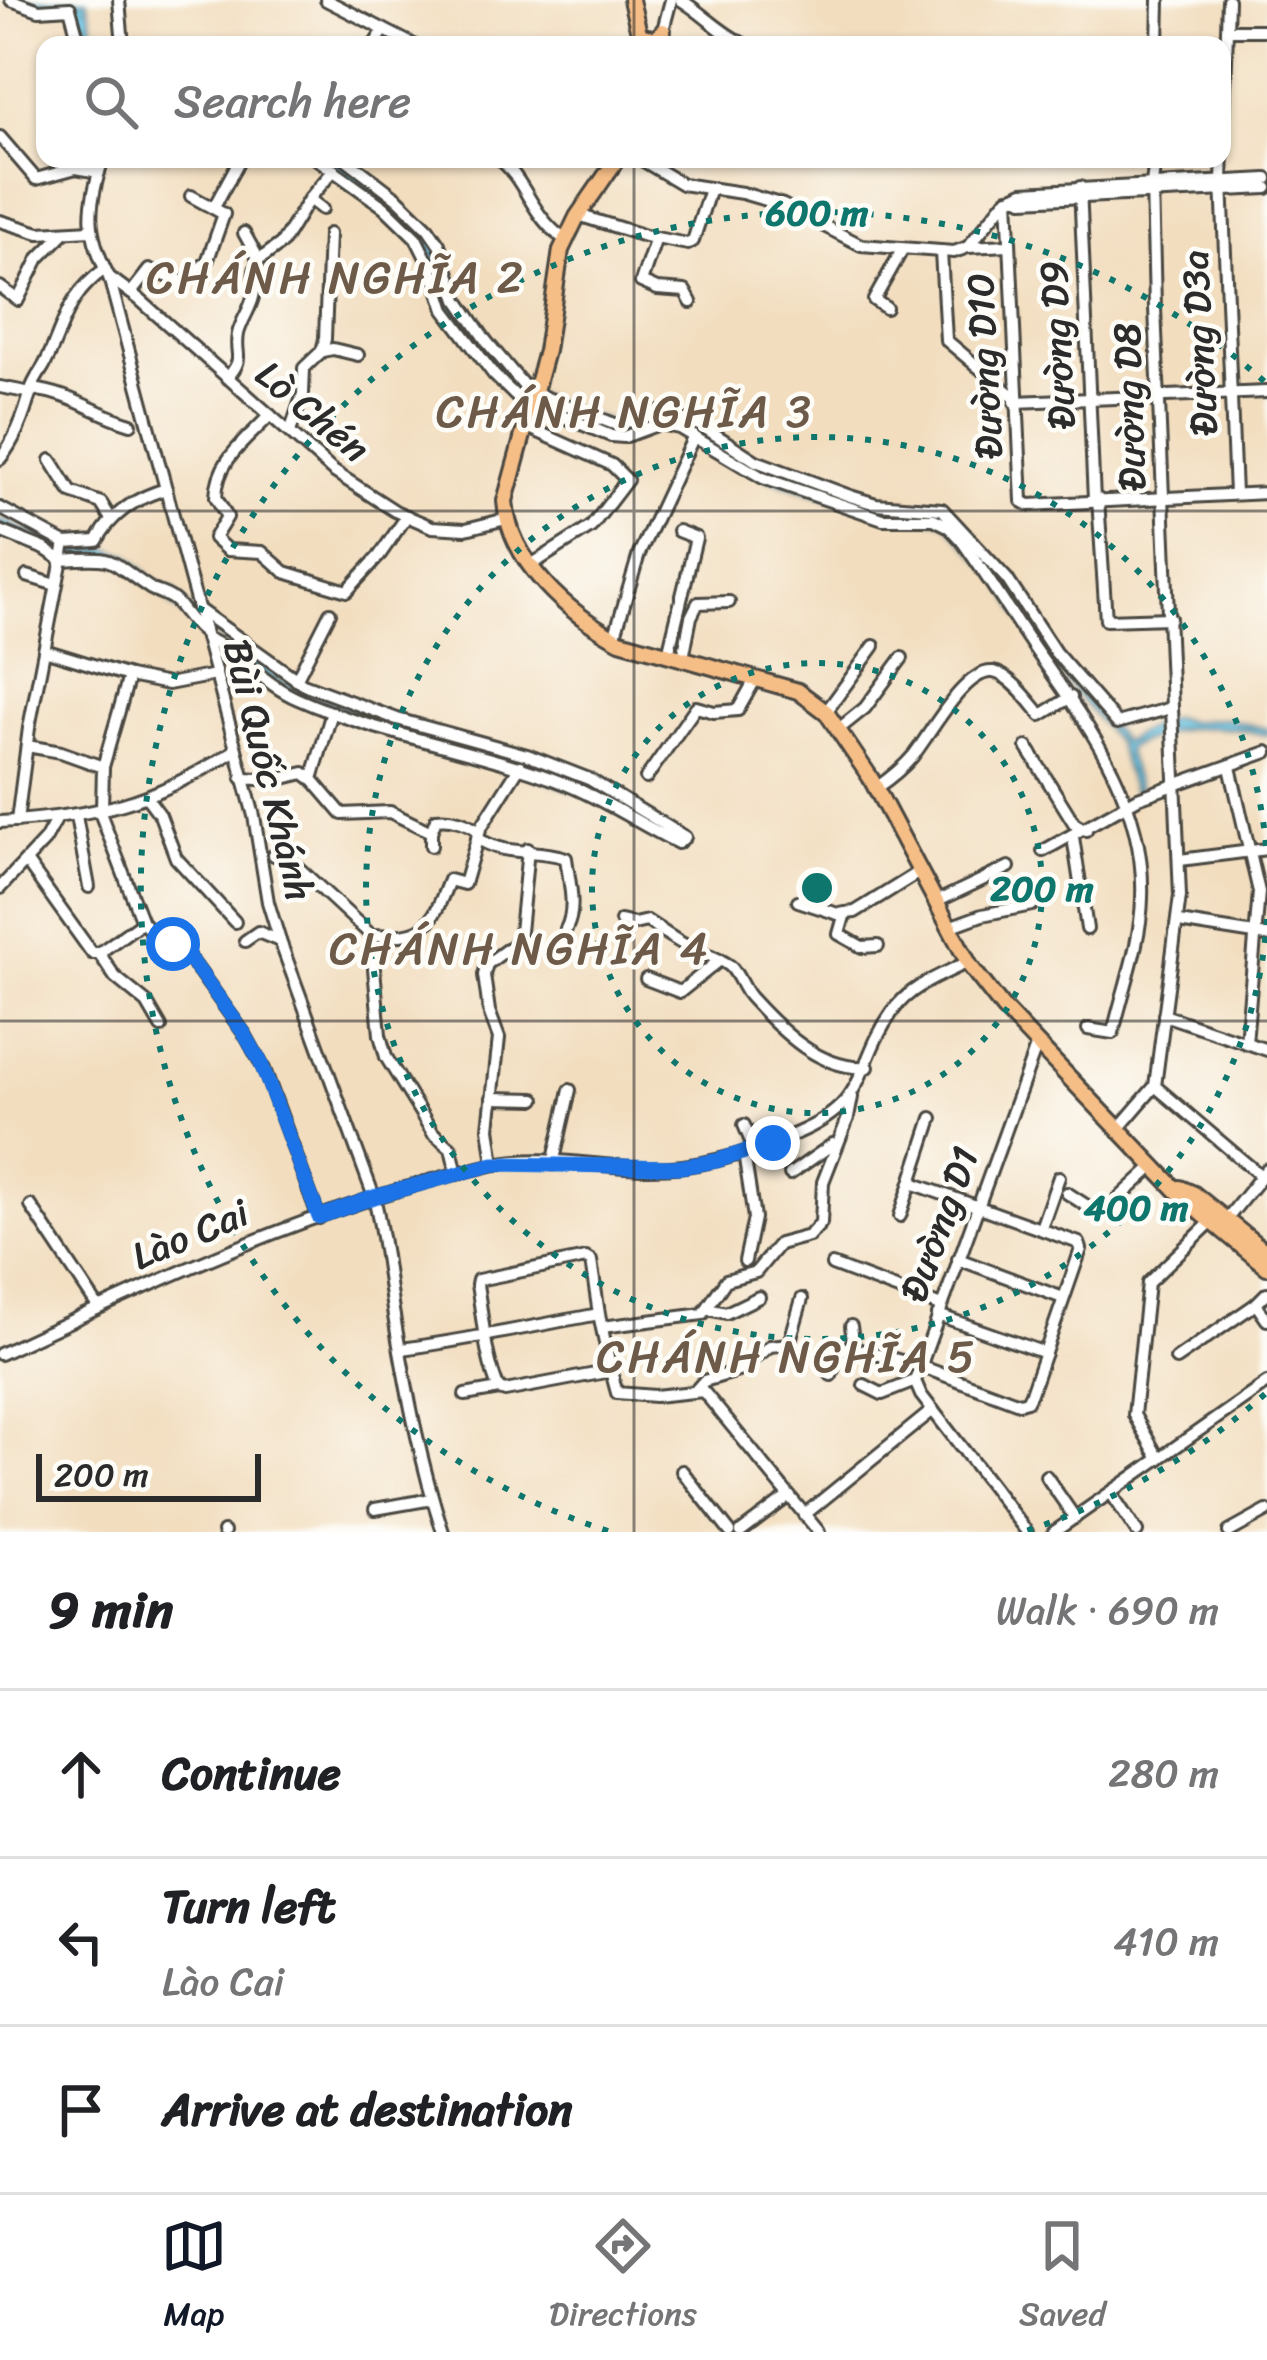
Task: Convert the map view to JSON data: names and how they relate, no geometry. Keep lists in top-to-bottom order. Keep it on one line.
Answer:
{"streets":{"street":["Đường D3a","Đường D9","Đường D10","Đường D8","Lò Chén","Bùi Quốc Khánh","Đường D1","Lào Cai"]},"crossings":[["Đường D3a","Đường D10"],["Đường D9","Đường D10"],["Đường D9","Đường D8"],["Đường D10","Đường D8"],["Lò Chén","Bùi Quốc Khánh"],["Bùi Quốc Khánh","Lào Cai"]],"districts":["CHÁNH NGHĨA 2","CHÁNH NGHĨA 3","CHÁNH NGHĨA 4","CHÁNH NGHĨA 5"],"scale_bar":"200 m","page":{"search":"Search here","scale":"200 m","heading":["9 min","Walk · 690 m"],"list":[["Continue","280 m"],["Turn left","Lào Cai","410 m"],"Arrive at destination"],"nav":["Map","Directions","Saved"]},"rings":["600 m","200 m","400 m"]}
